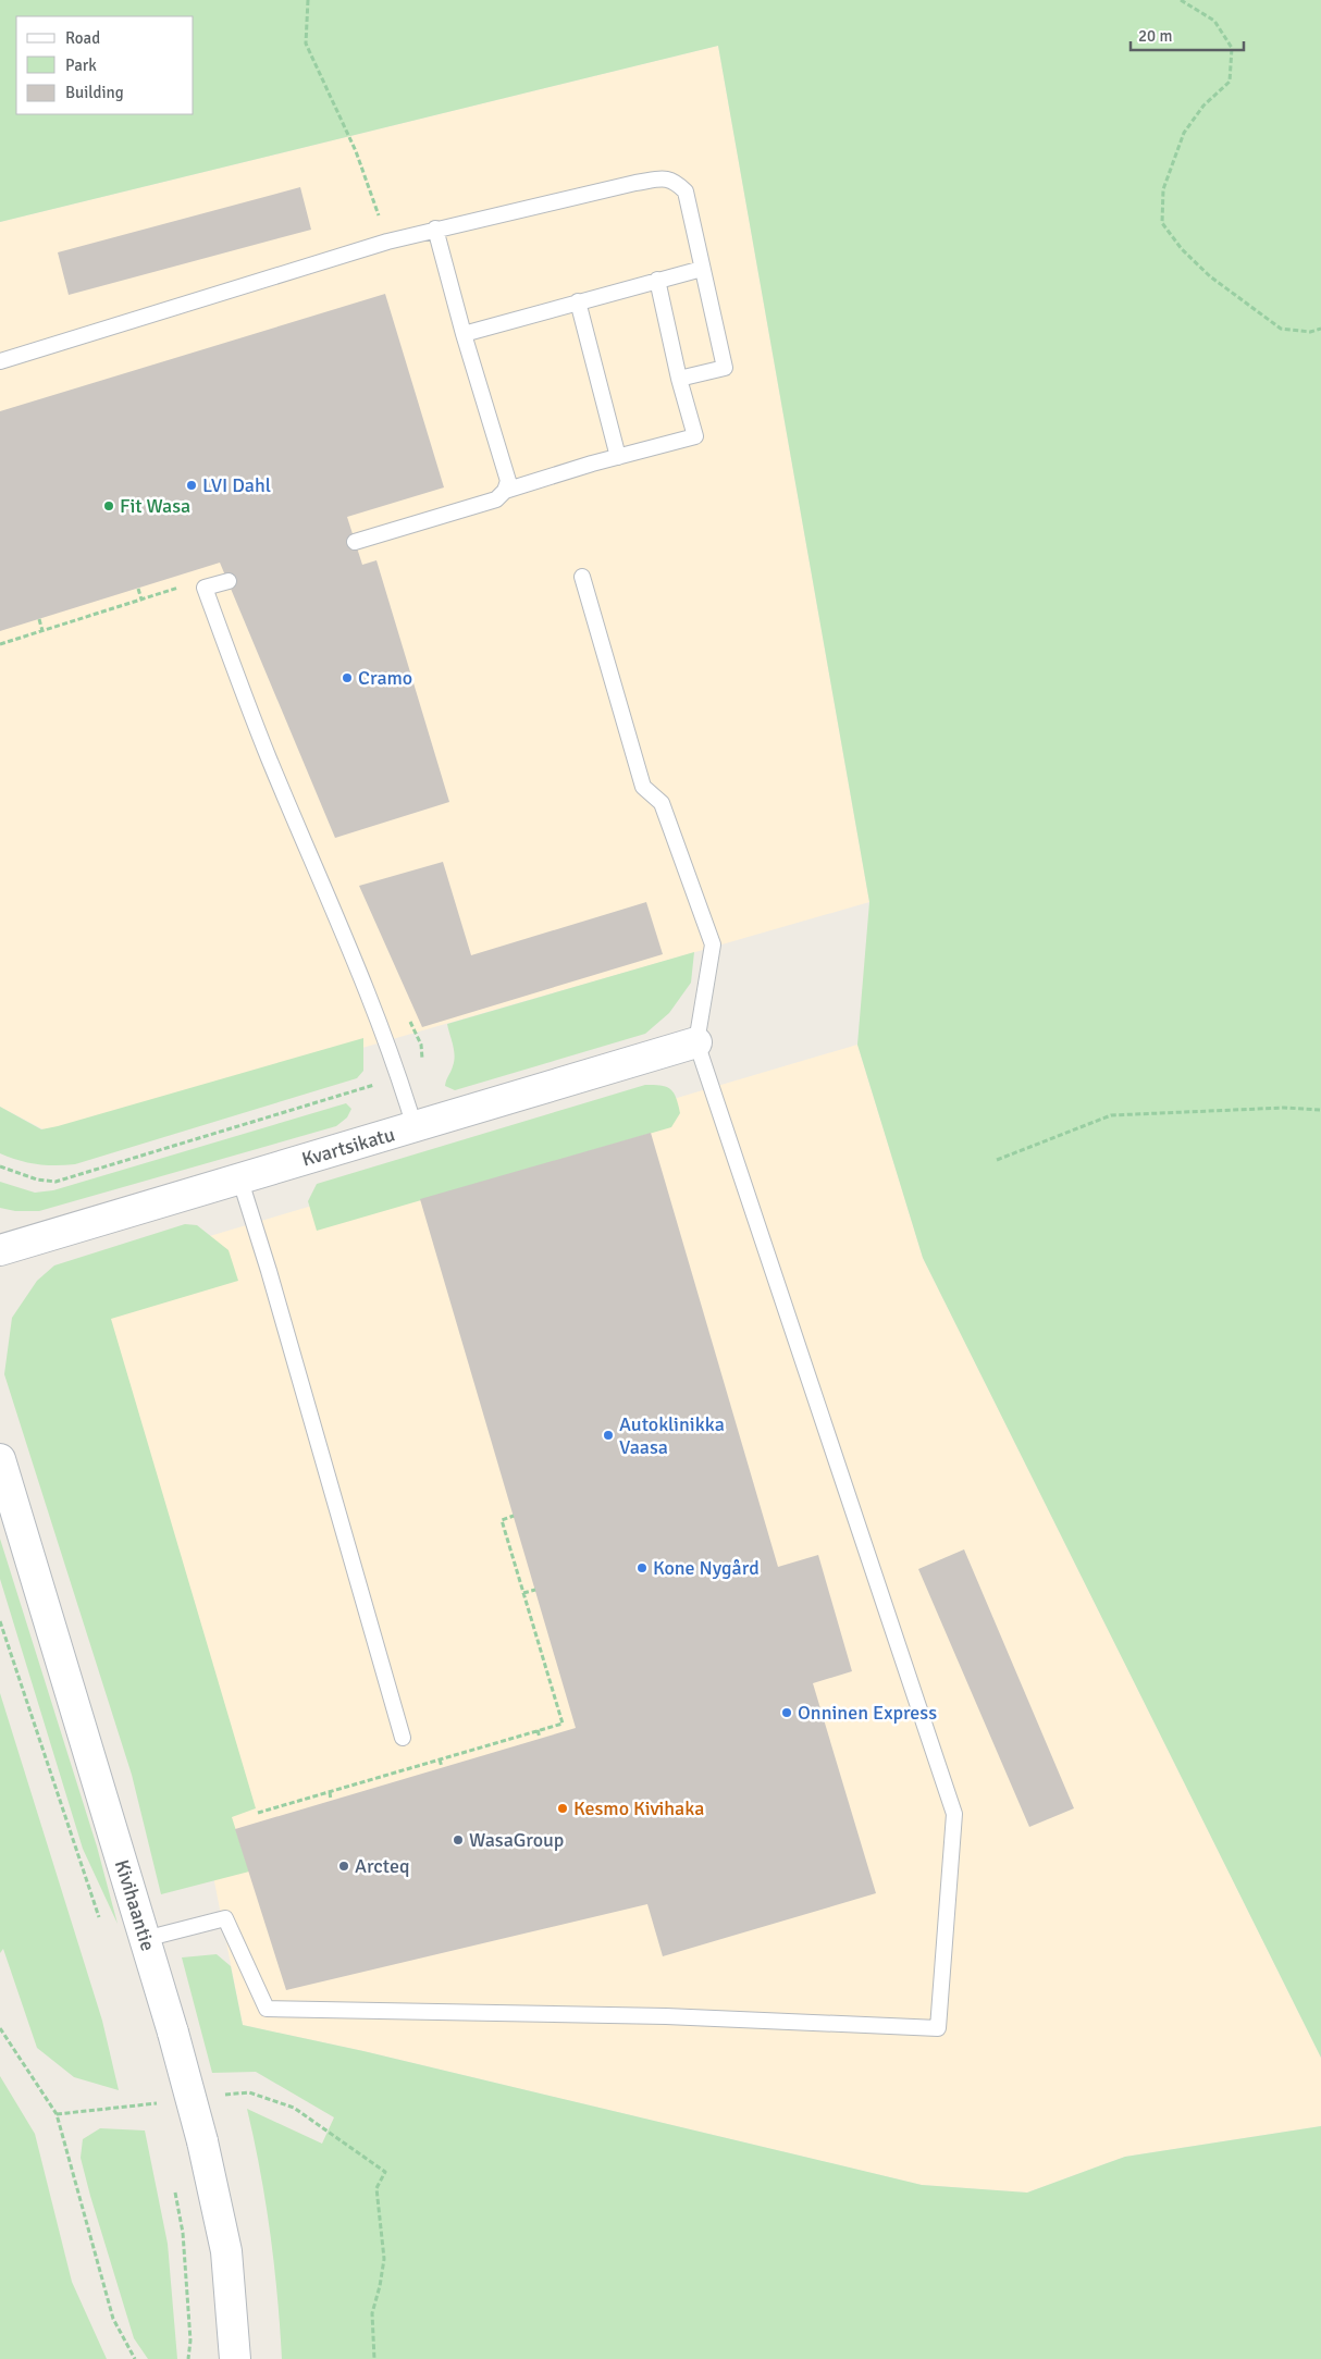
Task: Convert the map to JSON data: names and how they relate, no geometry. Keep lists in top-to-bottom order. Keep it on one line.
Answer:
{"streets":{"main road":["Kvartsikatu","Kivihaantie"]},"places":["LVI Dahl","Fit Wasa","Cramo","Autoklinikka Vaasa","Kone Nygård","Onninen Express","Kesmo Kivihaka","WasaGroup","Arcteq"],"legend":["Road","Park","Building"],"scale_bar":"20 m"}
